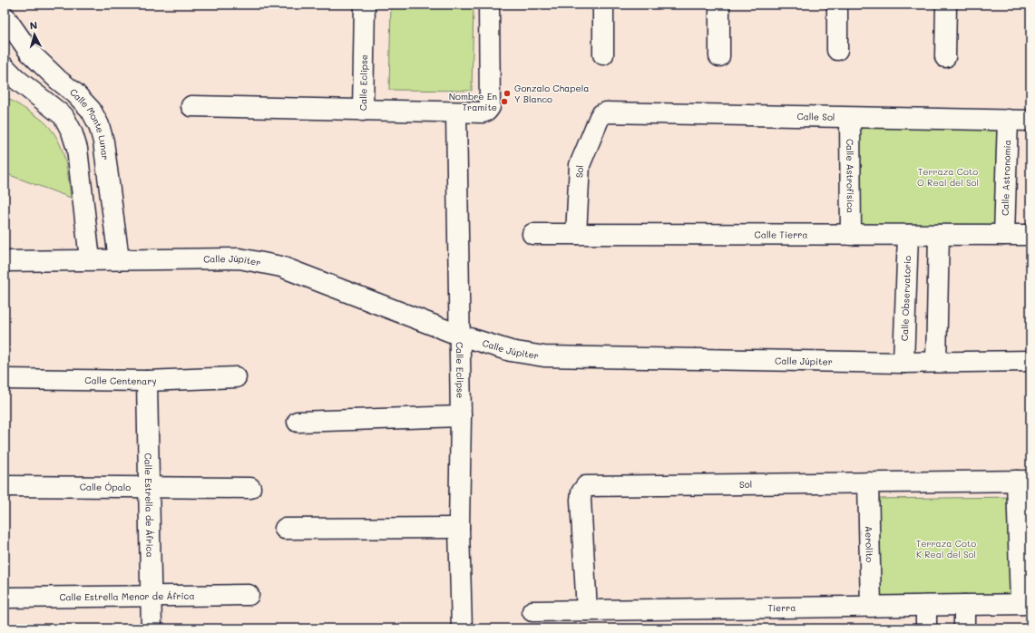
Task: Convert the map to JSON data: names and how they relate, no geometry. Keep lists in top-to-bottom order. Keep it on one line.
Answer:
{"streets":{"street":["Calle Eclipse","Calle Sol","Calle Monte Lunar","Sol","Calle Astrofísica","Calle Astronomía","Calle Tierra","Calle Júpiter","Calle Observatorio","Calle Centenary","Calle Ópalo","Calle Estrella de África","Aerolito","Calle Estrella Menor de África","Tierra"]},"crossings":[["Calle Eclipse","Calle Júpiter"],["Calle Sol","Sol"],["Calle Sol","Calle Astrofísica"],["Calle Sol","Calle Astronomía"],["Calle Monte Lunar","Calle Júpiter"],["Sol","Calle Tierra"],["Sol","Aerolito"],["Sol","Tierra"],["Calle Astrofísica","Calle Tierra"],["Calle Astronomía","Calle Tierra"],["Calle Tierra","Calle Observatorio"],["Calle Júpiter","Calle Observatorio"],["Calle Centenary","Calle Estrella de África"],["Calle Ópalo","Calle Estrella de África"],["Calle Estrella de África","Calle Estrella Menor de África"],["Aerolito","Tierra"]],"parks":["Terraza Coto O Real del Sol","Terraza Coto K Real del Sol"],"places":["Gonzalo Chapela Y Blanco","Nombre En Tramite"],"north":"top"}
